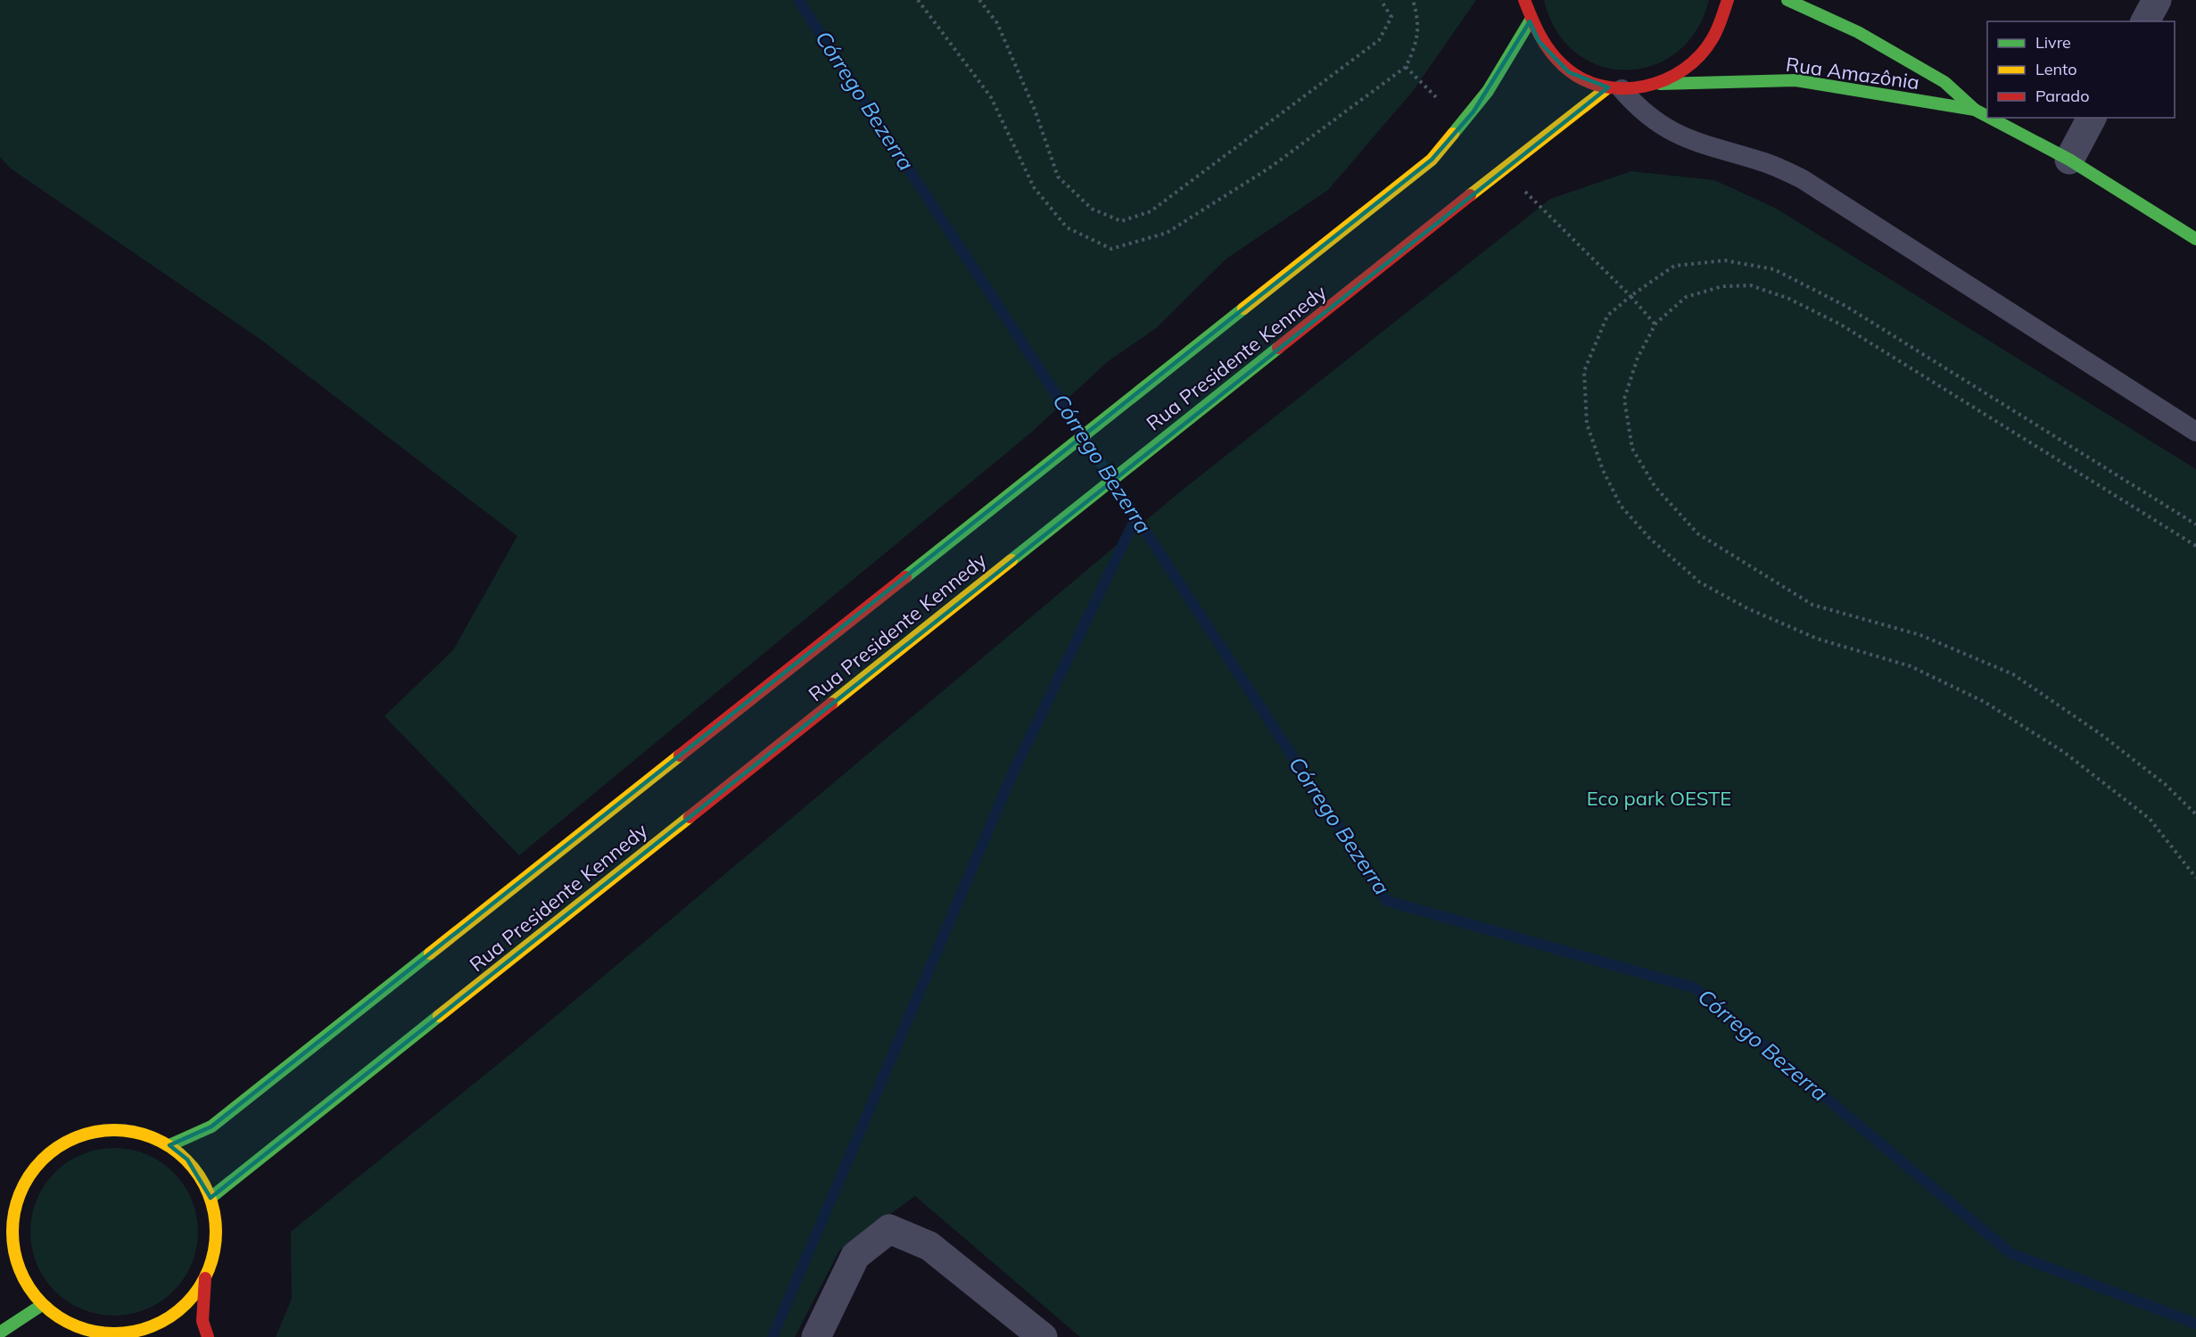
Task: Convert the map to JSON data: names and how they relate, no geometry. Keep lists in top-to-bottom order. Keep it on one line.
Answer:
{"streets":{"main road":["Rua Amazônia","Rua Presidente Kennedy"]},"water":["Córrego Bezerra"],"parks":["Eco park OESTE"],"legend":["Livre","Lento","Parado"]}
